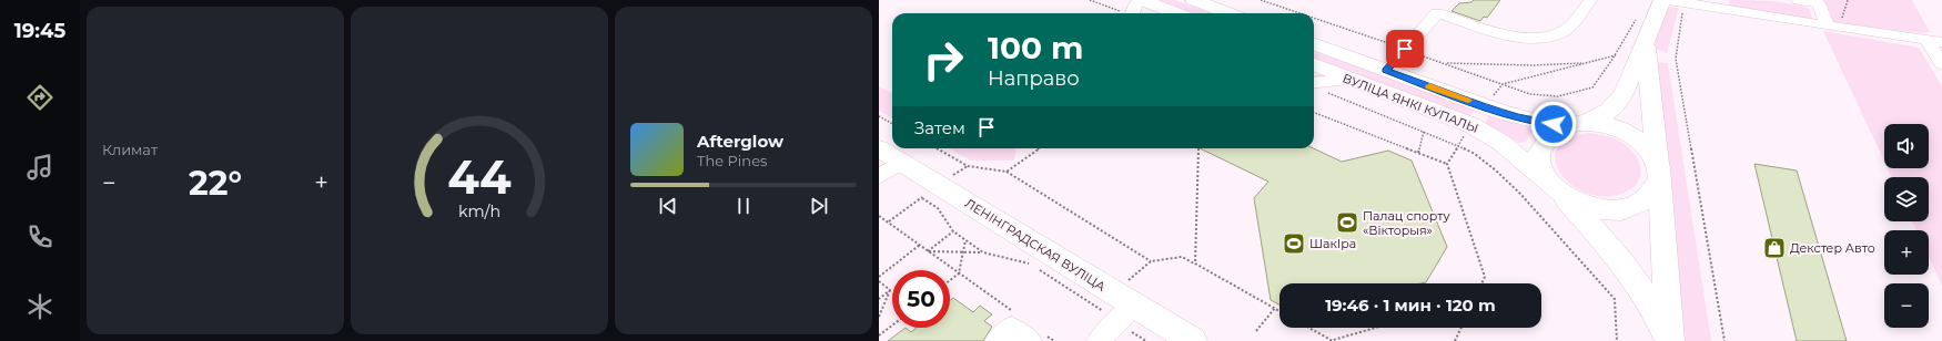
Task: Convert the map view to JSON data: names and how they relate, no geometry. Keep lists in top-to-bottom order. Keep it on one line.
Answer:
{"streets":{"main road":["ВУЛІЦА ЯНКІ КУПАЛЫ","ЛЕНІНГРАДСКАЯ ВУЛІЦА"]},"places":{"sports":["Палац спорту «Вікторыя»","ШакІра"],"shop":["Декстер Авто"]},"page":{"tabs":"19:45","tile":"Климат","turn":["100 m","Направо"],"then":"Затем","song":["Afterglow","The Pines"],"map_buttons":["+","−"],"heat":["−","22°","+"],"limit":"50","trip":"19:46 · 1 мин · 120 m","gauge":["44","km/h"]}}
